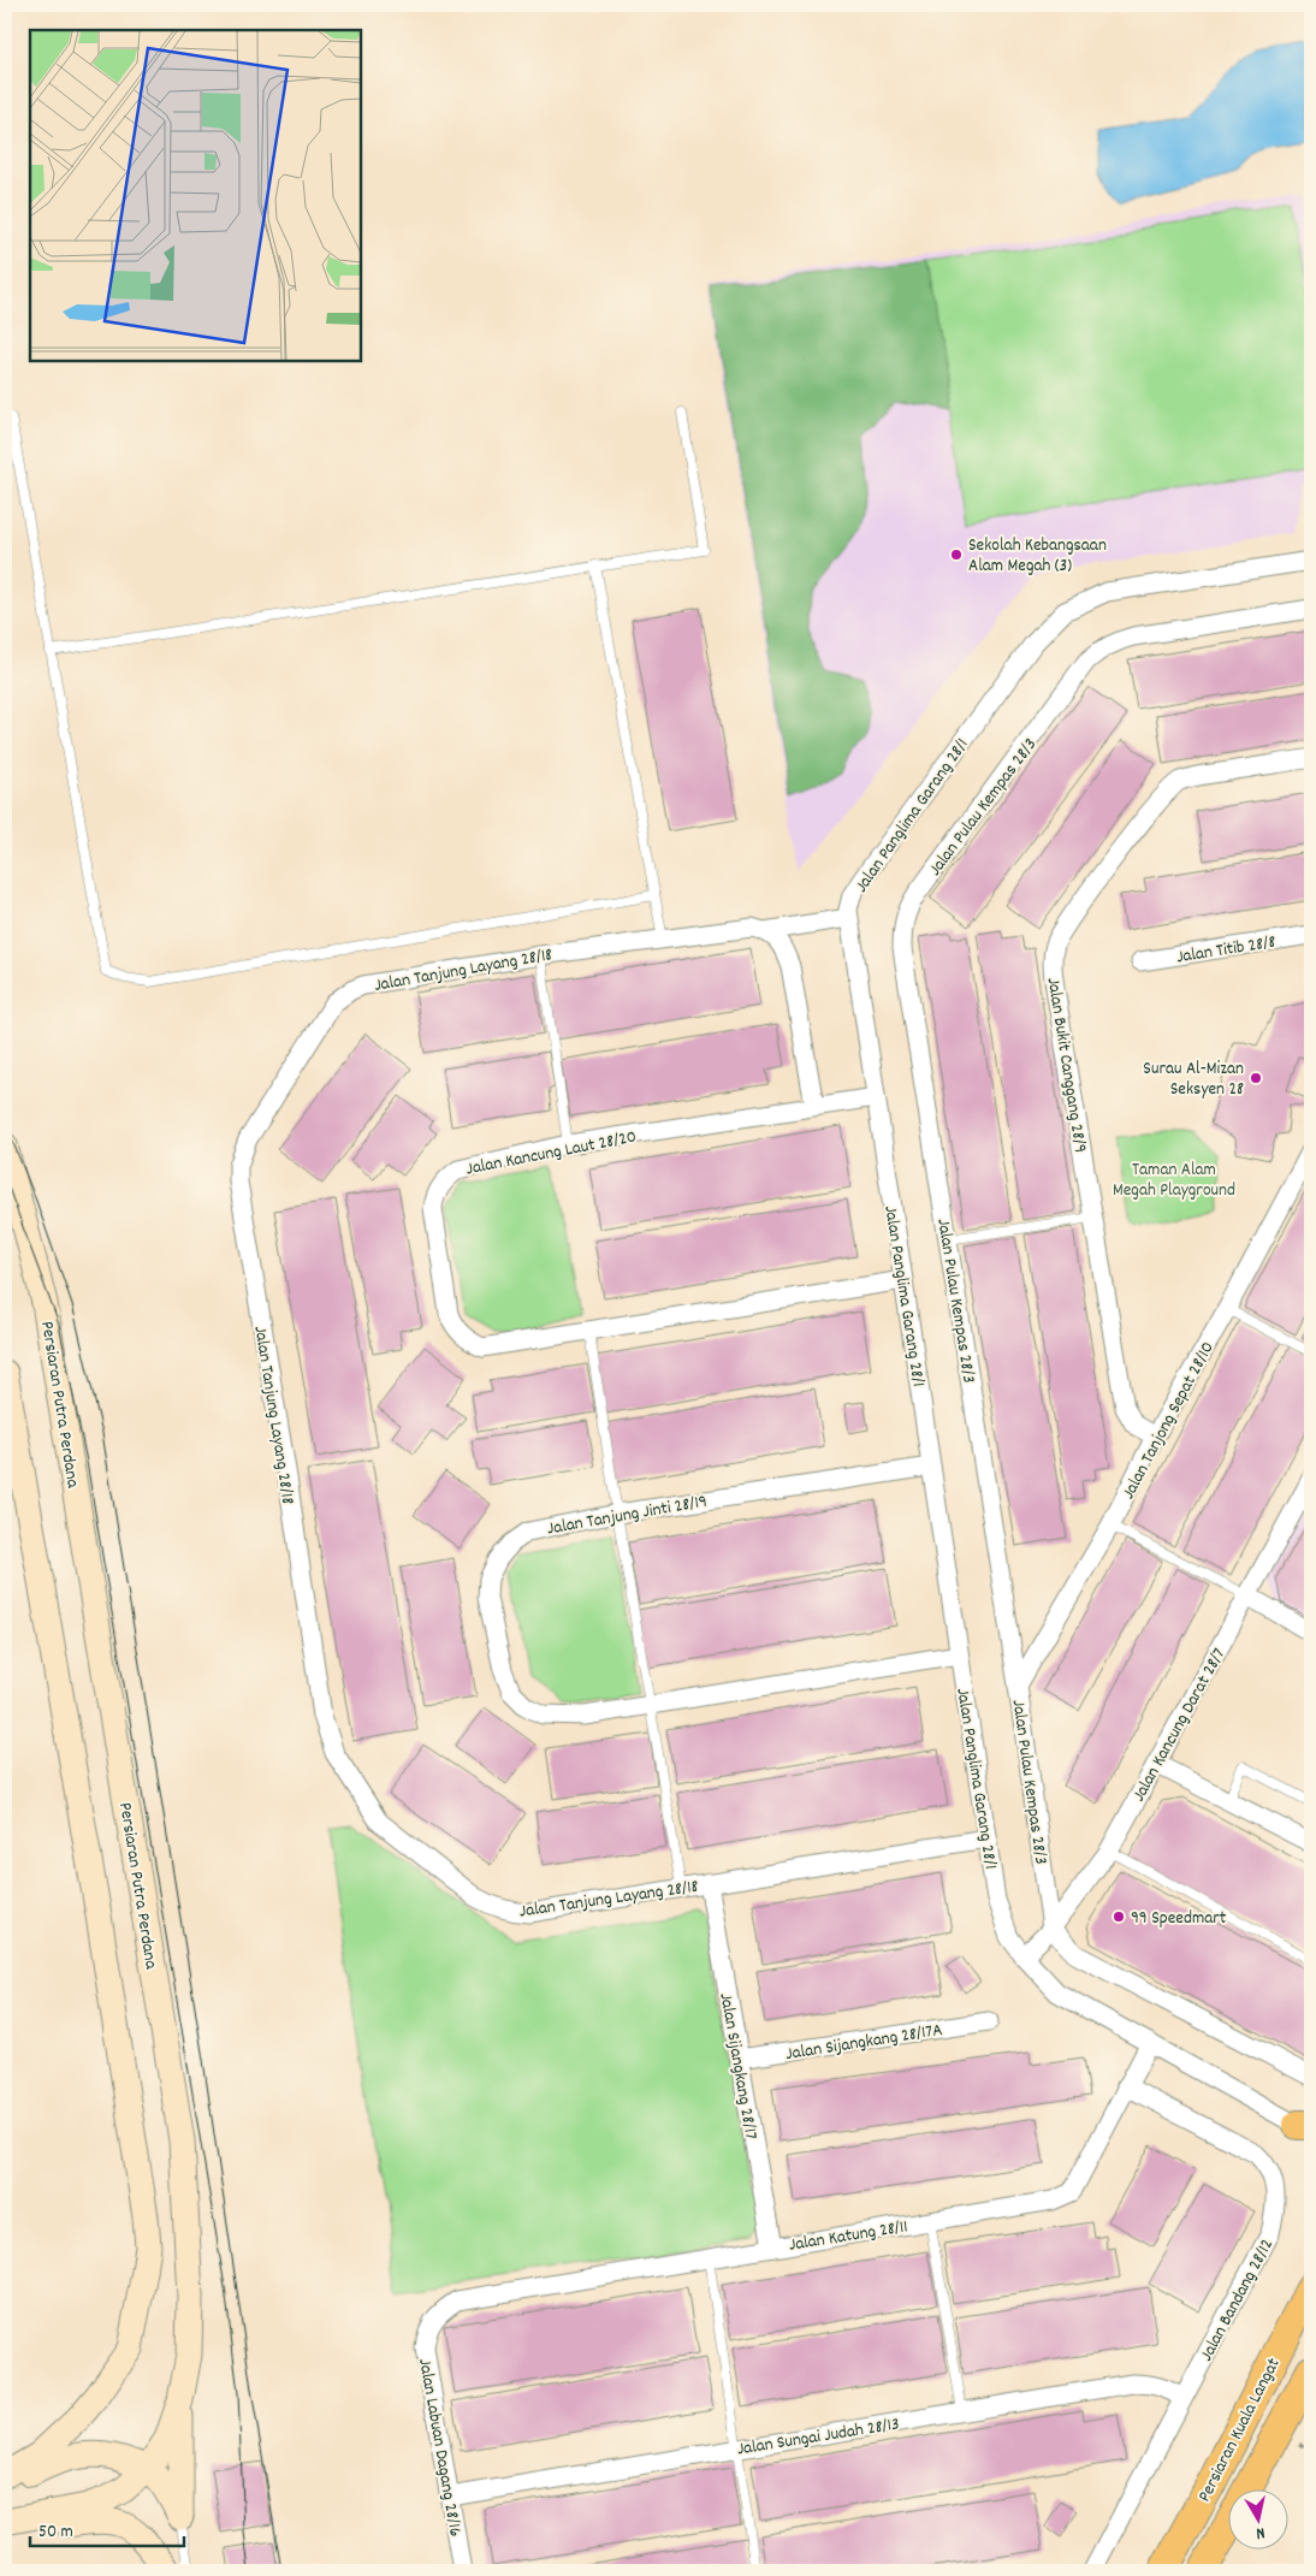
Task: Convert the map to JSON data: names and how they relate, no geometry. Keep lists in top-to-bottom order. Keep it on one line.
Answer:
{"streets":{"main road":["Persiaran Putra Perdana","Persiaran Kuala Langat"],"street":["Jalan Pulau Kempas 28/3","Jalan Panglima Garang 28/1","Jalan Titib 28/8","Jalan Tanjung Layang 28/18","Jalan Bukit Canggang 28/9","Jalan Kancung Laut 28/20","Jalan Tanjong Sepat 28/10","Jalan Tanjung Jinti 28/19","Jalan Kancung Darat 28/7","Jalan Sijangkang 28/17A","Jalan Sijangkang 28/17","Jalan Katung 28/11","Jalan Bandang 28/12","Jalan Sungai Judah 28/13","Jalan Labuan Dagang 28/16"]},"crossings":[["Jalan Pulau Kempas 28/3","Jalan Tanjong Sepat 28/10"],["Jalan Pulau Kempas 28/3","Jalan Kancung Darat 28/7"],["Jalan Panglima Garang 28/1","Jalan Tanjung Layang 28/18"],["Jalan Panglima Garang 28/1","Jalan Kancung Laut 28/20"],["Jalan Panglima Garang 28/1","Jalan Tanjung Jinti 28/19"],["Jalan Panglima Garang 28/1","Jalan Kancung Darat 28/7"],["Jalan Panglima Garang 28/1","Jalan Katung 28/11"],["Jalan Tanjung Layang 28/18","Jalan Sijangkang 28/17"],["Jalan Bukit Canggang 28/9","Jalan Tanjong Sepat 28/10"],["Jalan Sijangkang 28/17A","Jalan Sijangkang 28/17"],["Jalan Sijangkang 28/17","Jalan Katung 28/11"],["Jalan Katung 28/11","Jalan Bandang 28/12"],["Jalan Katung 28/11","Jalan Labuan Dagang 28/16"],["Jalan Bandang 28/12","Jalan Sungai Judah 28/13"],["Jalan Sungai Judah 28/13","Jalan Labuan Dagang 28/16"]],"parks":["Taman Alam Megah Playground"],"places":["Sekolah Kebangsaan Alam Megah (3)","Surau Al-Mizan Seksyen 28","99 Speedmart"],"scale_bar":"50 m","north":"bottom"}
